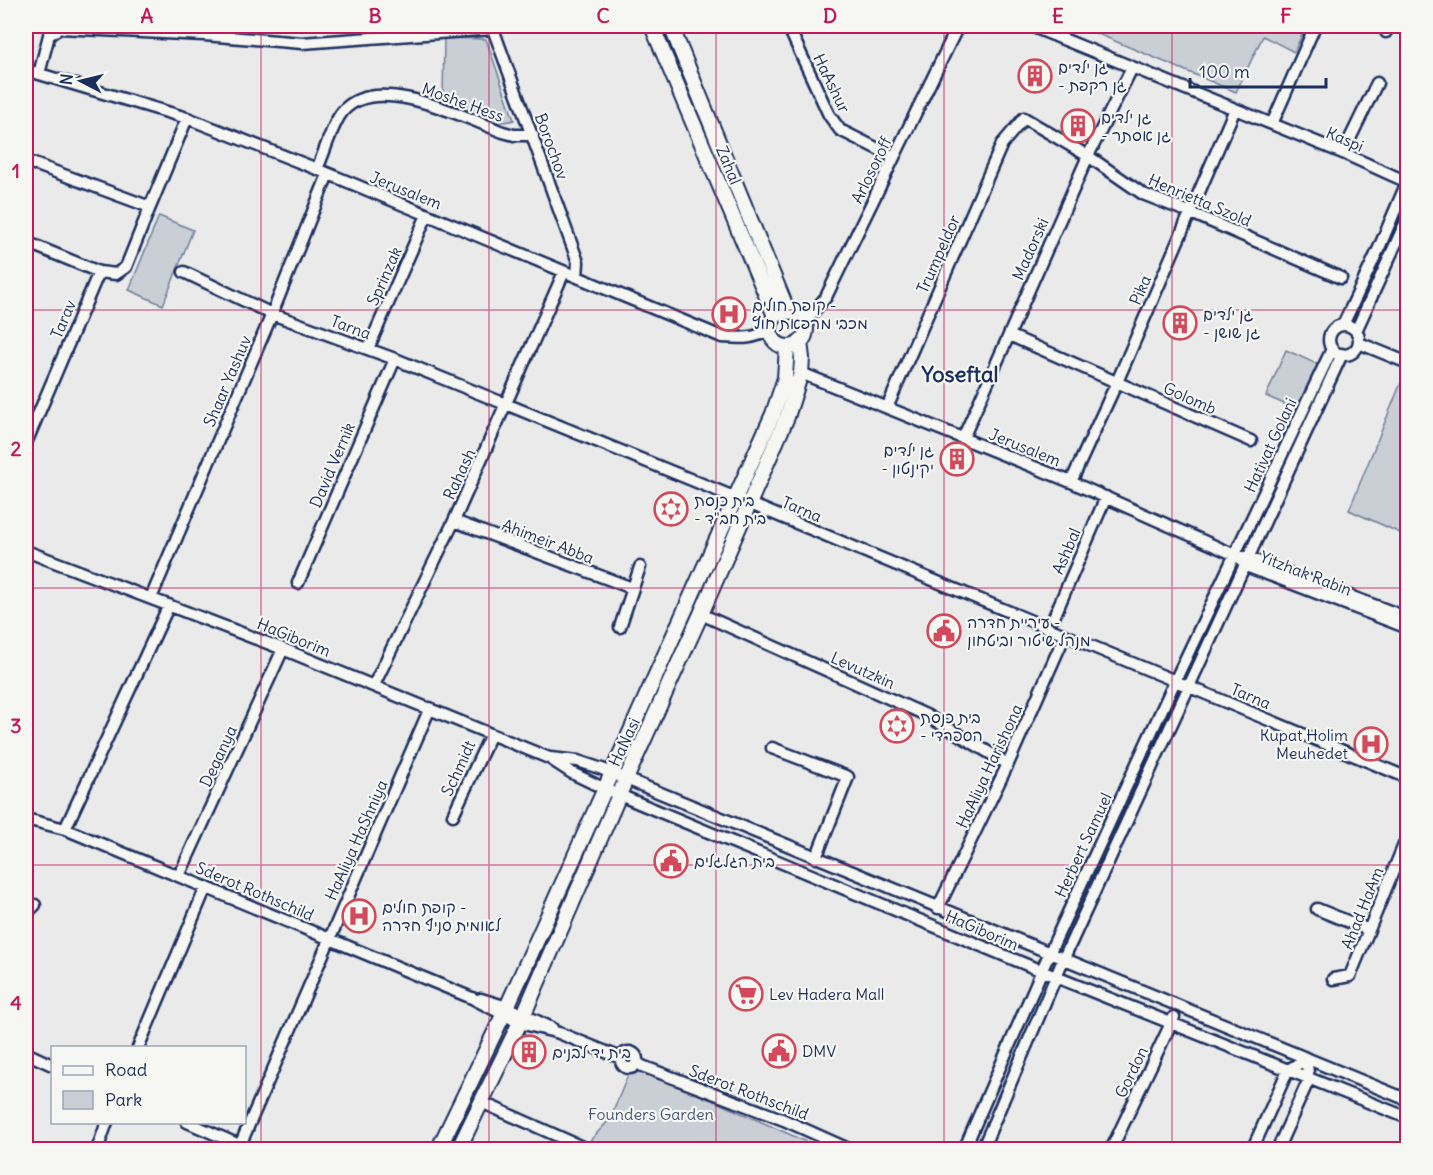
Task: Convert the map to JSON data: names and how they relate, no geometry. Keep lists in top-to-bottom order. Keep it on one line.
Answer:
{"streets":{"main road":["Zahal","HaNasi"],"street":["HaAshur","Moshe Hess","Kaspi","Borochov","Arlosoroff","Jerusalem","Henrietta Szold","Madorski","Trumpeldor","Sprinzak","Pika","Tarav","Tarna","Shaar Yashuv","Golomb","Hativat Golani","David Vernik","Rahash","Ahimeir Abba","Ashbal","Yitzhak Rabin","HaGiborim","Levutzkin","Deganya","HaAliya Harishona","Schmidt","HaAliya HaShniya","Herbert Samuel","Sderot Rothschild","Ahad HaAm","Gordon"]},"crossings":[["HaAshur","Arlosoroff"],["Moshe Hess","Borochov"],["Moshe Hess","Jerusalem"],["Kaspi","Madorski"],["Kaspi","Pika"],["Borochov","Jerusalem"],["Zahal","Arlosoroff"],["Zahal","Jerusalem"],["Zahal","HaNasi"],["Arlosoroff","Jerusalem"],["Arlosoroff","HaNasi"],["Jerusalem","Madorski"],["Jerusalem","Trumpeldor"],["Jerusalem","Sprinzak"],["Jerusalem","Pika"],["Jerusalem","Shaar Yashuv"],["Jerusalem","Hativat Golani"],["Jerusalem","Rahash"],["Jerusalem","Ashbal"],["Jerusalem","Yitzhak Rabin"],["Jerusalem","HaNasi"],["Jerusalem","Herbert Samuel"],["Henrietta Szold","Madorski"],["Henrietta Szold","Trumpeldor"],["Henrietta Szold","Pika"],["Sprinzak","Tarna"],["Pika","Golomb"],["Tarna","Shaar Yashuv"],["Tarna","David Vernik"],["Tarna","Rahash"],["Tarna","HaNasi"],["Tarna","HaAliya Harishona"],["Tarna","Herbert Samuel"],["Shaar Yashuv","HaGiborim"],["Hativat Golani","Yitzhak Rabin"],["Hativat Golani","Herbert Samuel"],["Rahash","Ahimeir Abba"],["Rahash","HaGiborim"],["Yitzhak Rabin","Herbert Samuel"],["HaGiborim","HaNasi"],["HaGiborim","Deganya"],["HaGiborim","HaAliya Harishona"],["HaGiborim","Schmidt"],["HaGiborim","HaAliya HaShniya"],["HaGiborim","Herbert Samuel"],["HaGiborim","Gordon"],["Levutzkin","HaNasi"],["Levutzkin","HaAliya Harishona"],["HaNasi","Sderot Rothschild"],["Deganya","Sderot Rothschild"],["HaAliya HaShniya","Sderot Rothschild"]],"districts":["Yoseftal"],"parks":["Founders Garden"],"places":{"building":["גן ילדים - גן רקפת","גן ילדים - גן אסתר","גן ילדים - גן שושן","גן ילדים - יקינטון","בית יד לבנים"],"hospital":["קופת חולים - מכבי מרפאת חוץ","Kupat Holim Meuhedet","קופת חולים - לאומית סניף חדרה"],"synagogue":["בית כנסת - בית חב\"ד","בית כנסת - הספרדי"],"public building":["עיריית חדרה - מנהל שיטור וביטחון","בית הגלגלים","DMV"],"supermarket":["Lev Hadera Mall"]},"legend":["Road","Park"],"scale_bar":"100 m","north":"left","grid":{"columns":["A","B","C","D","E","F"],"rows":["1","2","3","4"]}}
